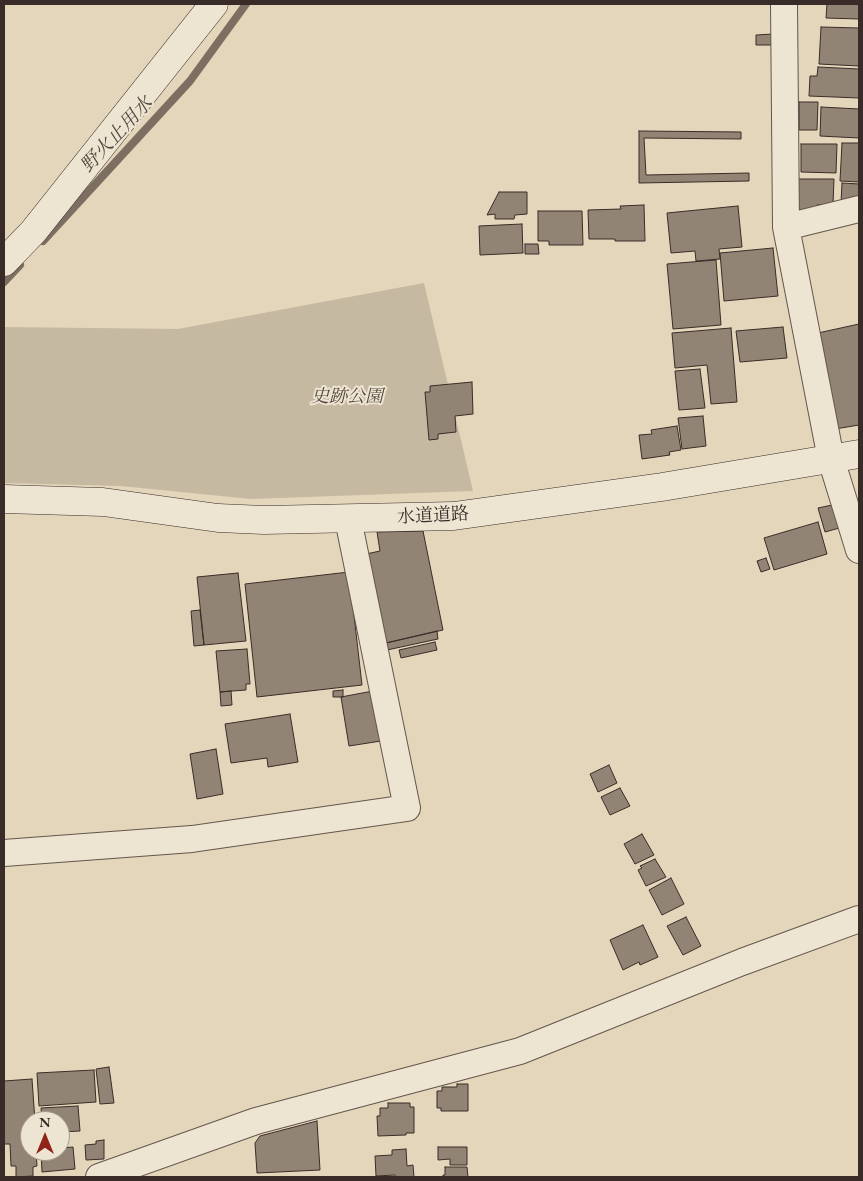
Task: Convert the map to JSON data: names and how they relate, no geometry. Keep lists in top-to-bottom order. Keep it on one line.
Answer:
{"streets":{"street":["水道道路"]},"water":["野火止用水"],"parks":["史跡公園"],"north":"top"}
